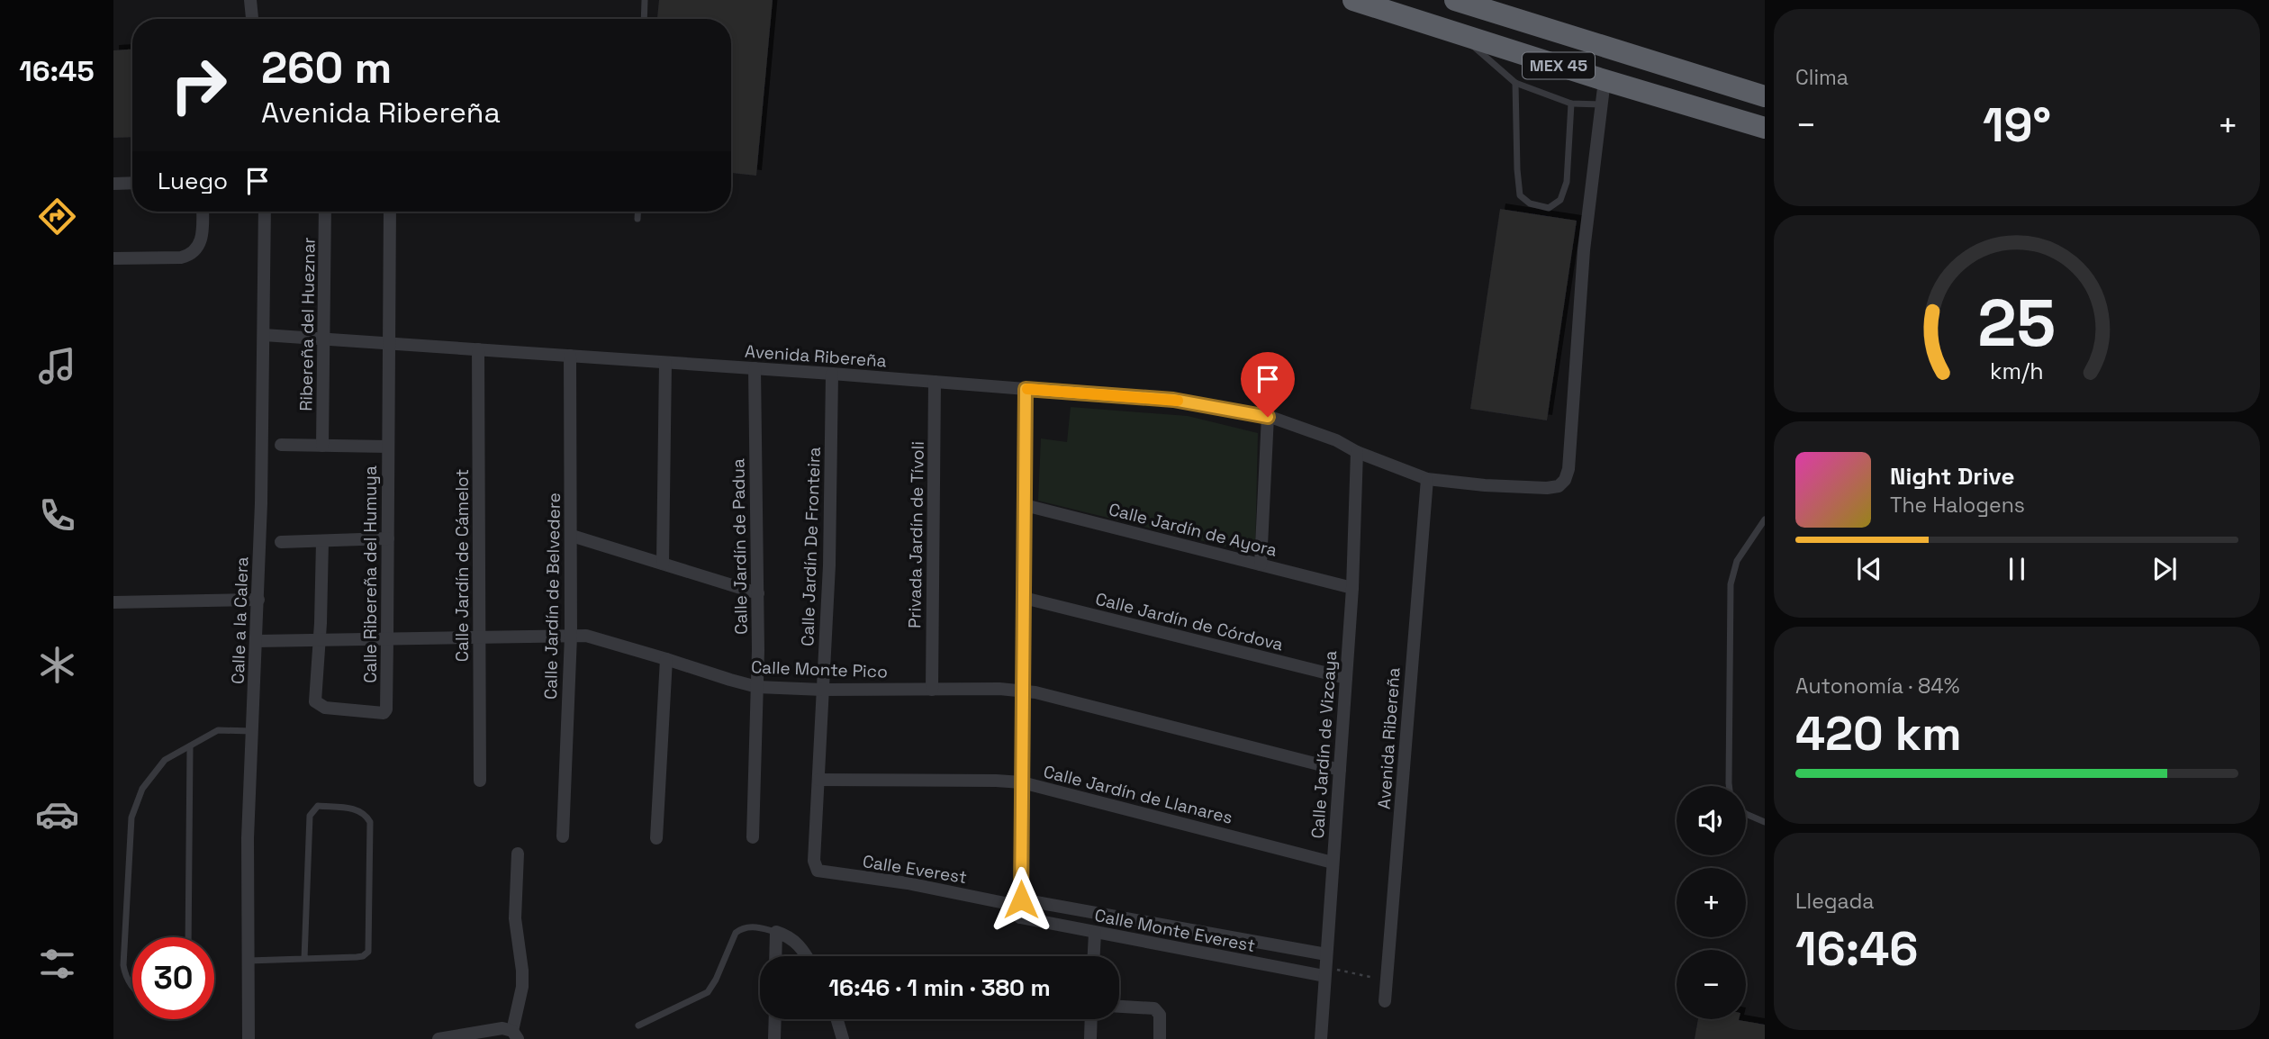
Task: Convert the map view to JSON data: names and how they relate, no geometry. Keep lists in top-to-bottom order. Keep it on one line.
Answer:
{"streets":{"highway":["MEX 45"],"street":["Ribereña del Hueznar","Avenida Ribereña","Calle Jardín de Ayora","Privada Jardín de Tívoli","Calle Jardín de Padua","Calle Jardín De Fronteira","Calle Jardín de Cámelot","Calle Ribereña del Humuya","Calle Jardín de Belvedere","Calle a la Calera","Calle Jardín de Córdova","Calle Monte Pico","Calle Jardín de Vizcaya","Calle Jardín de Llanares","Calle Everest","Calle Monte Everest"]},"crossings":[["Ribereña del Hueznar","Avenida Ribereña"],["Avenida Ribereña","Privada Jardín de Tívoli"],["Avenida Ribereña","Calle Jardín de Padua"],["Avenida Ribereña","Calle Jardín De Fronteira"],["Avenida Ribereña","Calle Jardín de Cámelot"],["Avenida Ribereña","Calle Ribereña del Humuya"],["Avenida Ribereña","Calle Jardín de Belvedere"],["Avenida Ribereña","Calle a la Calera"],["Avenida Ribereña","Calle Jardín de Vizcaya"],["Calle Jardín de Ayora","Calle Jardín de Vizcaya"],["Privada Jardín de Tívoli","Calle Monte Pico"],["Calle Jardín de Padua","Calle Monte Pico"],["Calle Jardín De Fronteira","Calle Monte Pico"],["Calle Jardín De Fronteira","Calle Jardín de Llanares"],["Calle Jardín De Fronteira","Calle Everest"],["Calle Jardín de Cámelot","Calle Monte Pico"],["Calle Ribereña del Humuya","Calle Monte Pico"],["Calle Jardín de Belvedere","Calle Monte Pico"],["Calle a la Calera","Calle Monte Pico"],["Calle Jardín de Córdova","Calle Jardín de Vizcaya"],["Calle Monte Pico","Calle Jardín de Vizcaya"],["Calle Jardín de Vizcaya","Calle Jardín de Llanares"],["Calle Jardín de Vizcaya","Calle Monte Everest"],["Calle Everest","Calle Monte Everest"]],"page":{"tabs":"16:45","tile":["Clima",["Autonomía · 84%","420 km"],["Llegada","16:46"]],"turn":["260 m","Avenida Ribereña"],"heat":["−","19°","+"],"then":"Luego","song":["Night Drive","The Halogens"],"map_buttons":["+","−"],"limit":"30","trip":"16:46 · 1 min · 380 m","gauge":["25","km/h"]}}
